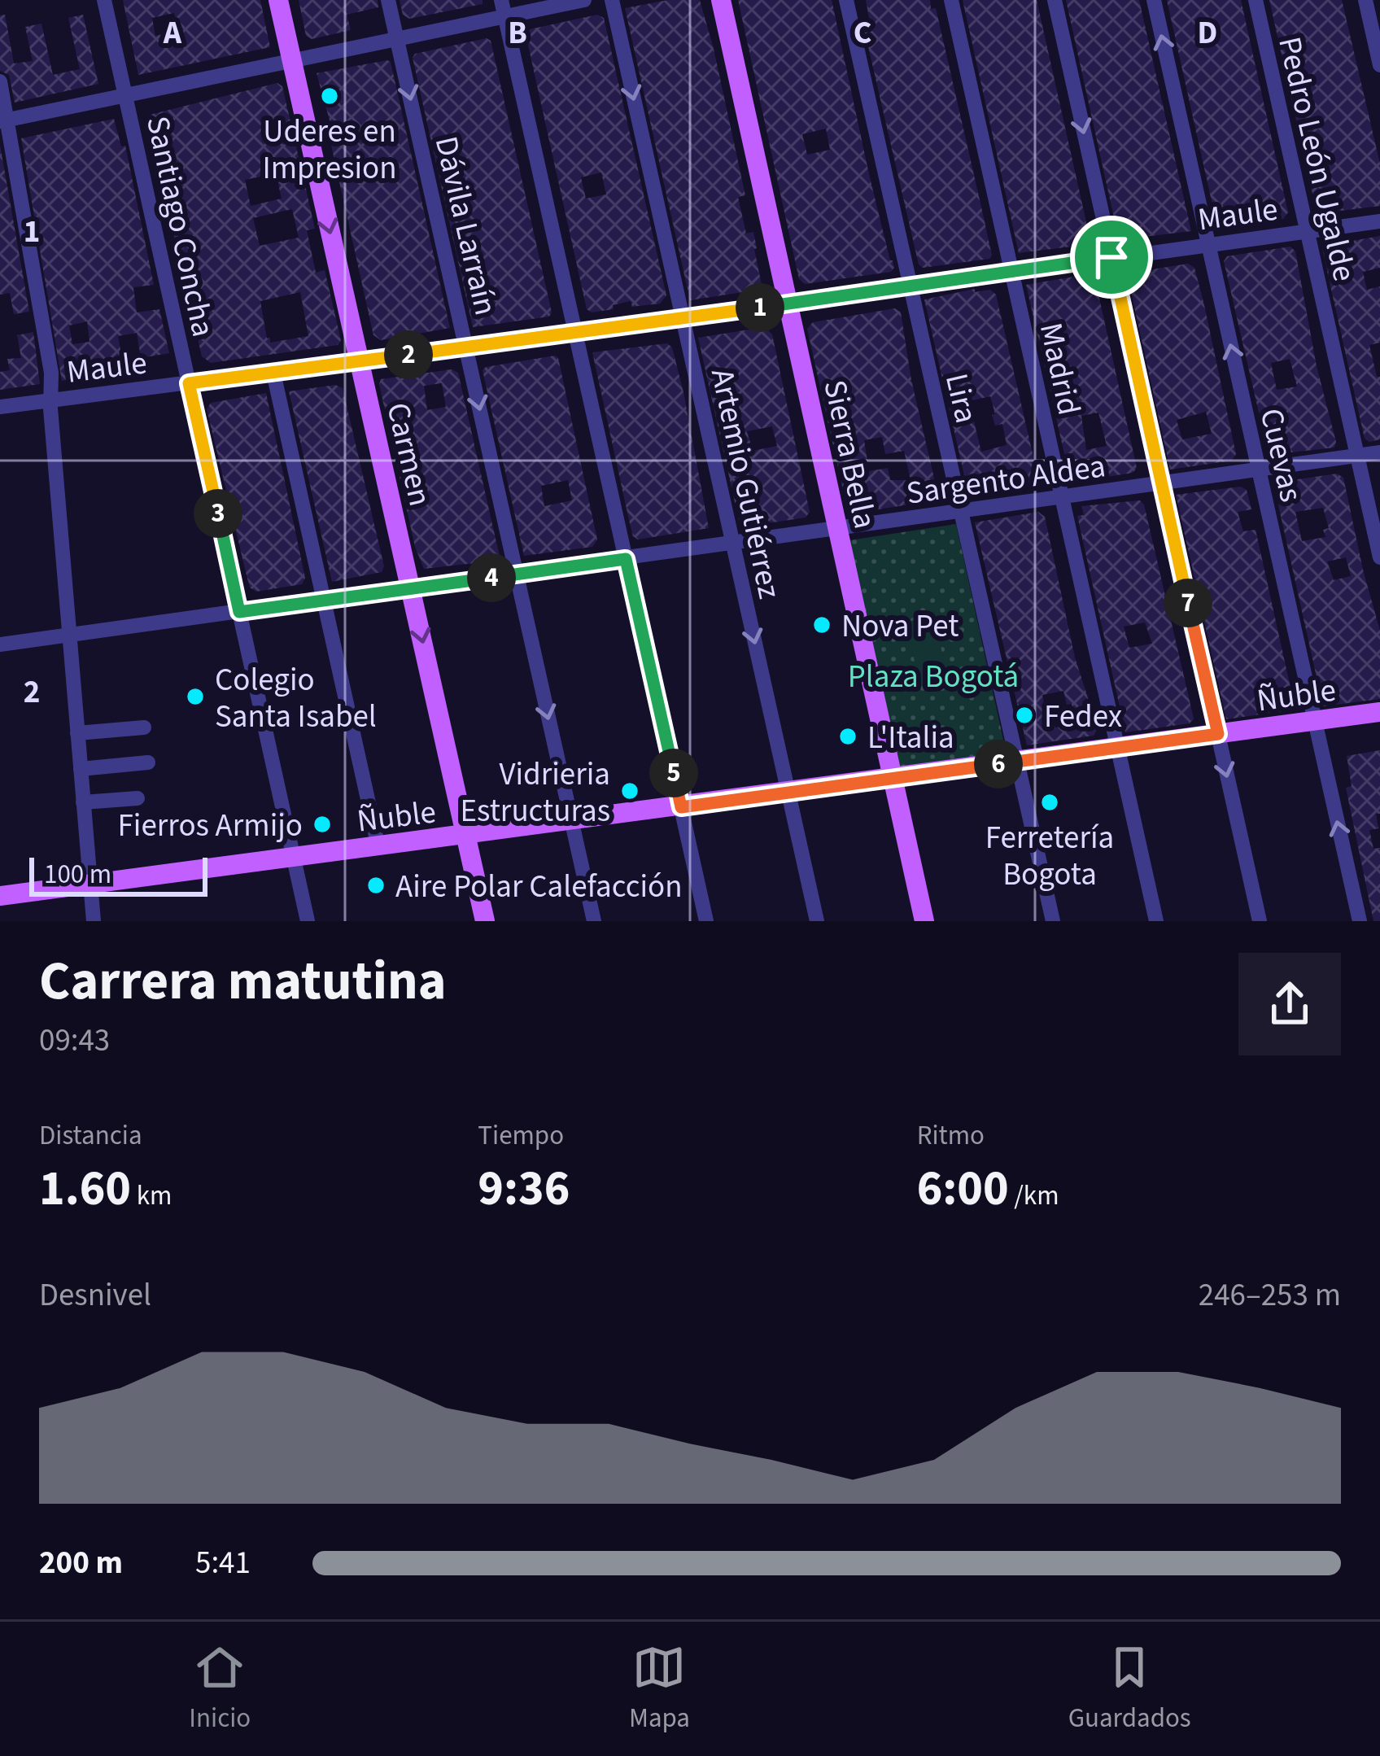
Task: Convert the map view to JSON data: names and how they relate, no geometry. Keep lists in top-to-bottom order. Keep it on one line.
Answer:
{"streets":{"main road":["Carmen","Sierra Bella","Ñuble"],"street":["Pedro León Ugalde","Maule","Dávila Larraín","Santiago Concha","Madrid","Lira","Cuevas","Sargento Aldea","Artemio Gutiérrez"]},"crossings":[["Pedro León Ugalde","Maule"],["Pedro León Ugalde","Sargento Aldea"],["Maule","Dávila Larraín"],["Maule","Santiago Concha"],["Maule","Madrid"],["Maule","Lira"],["Maule","Carmen"],["Maule","Sierra Bella"],["Maule","Cuevas"],["Maule","Artemio Gutiérrez"],["Dávila Larraín","Sargento Aldea"],["Dávila Larraín","Ñuble"],["Santiago Concha","Sargento Aldea"],["Santiago Concha","Ñuble"],["Madrid","Sargento Aldea"],["Madrid","Ñuble"],["Lira","Sargento Aldea"],["Lira","Ñuble"],["Carmen","Sargento Aldea"],["Carmen","Ñuble"],["Sierra Bella","Sargento Aldea"],["Sierra Bella","Ñuble"],["Cuevas","Sargento Aldea"],["Cuevas","Ñuble"],["Sargento Aldea","Artemio Gutiérrez"],["Artemio Gutiérrez","Ñuble"]],"one_way":["Carmen"],"parks":["Plaza Bogotá"],"places":["Uderes en Impresion","Nova Pet","Colegio Santa Isabel","Fedex","L'Italia","Vidrieria Estructuras","Ferretería Bogota","Fierros Armijo","Aire Polar Calefacción"],"scale_bar":"100 m","page":{"pins":["1","2","3","4","7","6","5"],"scale":"100 m","heading":["Carrera matutina","09:43"],"stats":[["Distancia","1.60 km"],["Tiempo","9:36"],["Ritmo","6:00 /km"]],"chart":["Desnivel","246–253 m"],"list":[{"name":"200 m","note":"5:41"}],"tabs":["Inicio","Mapa","Guardados"]},"grid":{"columns":["A","B","C","D"],"rows":["1","2"]}}
